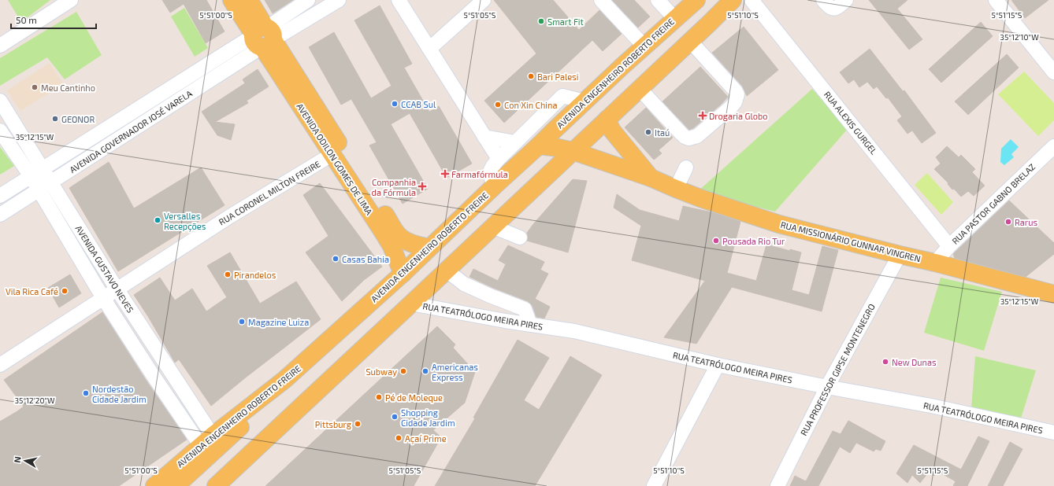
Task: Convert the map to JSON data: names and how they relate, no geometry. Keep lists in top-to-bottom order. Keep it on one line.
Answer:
{"streets":{"main road":["AVENIDA ENGENHEIRO ROBERTO FREIRE","AVENIDA ODILON GOMES DE LIMA","RUA MISSIONÁRIO GUNNAR VINGREN"],"street":["RUA ALEXIS GURGEL","AVENIDA GOVERNADOR JOSÉ VARELA","RUA CORONEL MILTON FREIRE","RUA PASTOR GABNO BRELAZ","AVENIDA GUSTAVO NEVES","RUA TEATRÓLOGO MEIRA PIRES","RUA PROFESSOR GIPSE MONTENEGRO"]},"crossings":[["AVENIDA ENGENHEIRO ROBERTO FREIRE","AVENIDA ODILON GOMES DE LIMA"],["AVENIDA ENGENHEIRO ROBERTO FREIRE","RUA MISSIONÁRIO GUNNAR VINGREN"],["AVENIDA ENGENHEIRO ROBERTO FREIRE","AVENIDA GUSTAVO NEVES"],["RUA ALEXIS GURGEL","RUA PASTOR GABNO BRELAZ"],["AVENIDA GOVERNADOR JOSÉ VARELA","AVENIDA ODILON GOMES DE LIMA"],["AVENIDA GOVERNADOR JOSÉ VARELA","AVENIDA GUSTAVO NEVES"],["AVENIDA ODILON GOMES DE LIMA","RUA CORONEL MILTON FREIRE"],["RUA CORONEL MILTON FREIRE","AVENIDA GUSTAVO NEVES"],["RUA PASTOR GABNO BRELAZ","RUA MISSIONÁRIO GUNNAR VINGREN"],["RUA MISSIONÁRIO GUNNAR VINGREN","RUA PROFESSOR GIPSE MONTENEGRO"],["RUA TEATRÓLOGO MEIRA PIRES","RUA PROFESSOR GIPSE MONTENEGRO"]],"places":{"other":["Smart Fit","Bari Palesi","Meu Cantinho","CCAB Sul","Con Xin China","GEONOR","Itaú","Versalles Recepções","Rarus","Pousada Rio Tur","Casas Bahia","Pirandelos","Vila Rica Café","Magazine Luiza","New Dunas","Subway","Americanas Express","Nordestão Cidade Jardim","Pé de Moleque","Shopping Cidade Jardim","Pittsburg","Açaí Prime"],"health":["Drogaria Globo","Farmafórmula","Companhia da Fórmula"]},"scale_bar":"50 m","north":"left","coordinates":["5°51'00\"S","5°51'05\"S","5°51'10\"S","5°51'15\"S","35°12'10\"W","35°12'15\"W","35°12'20\"W"]}
